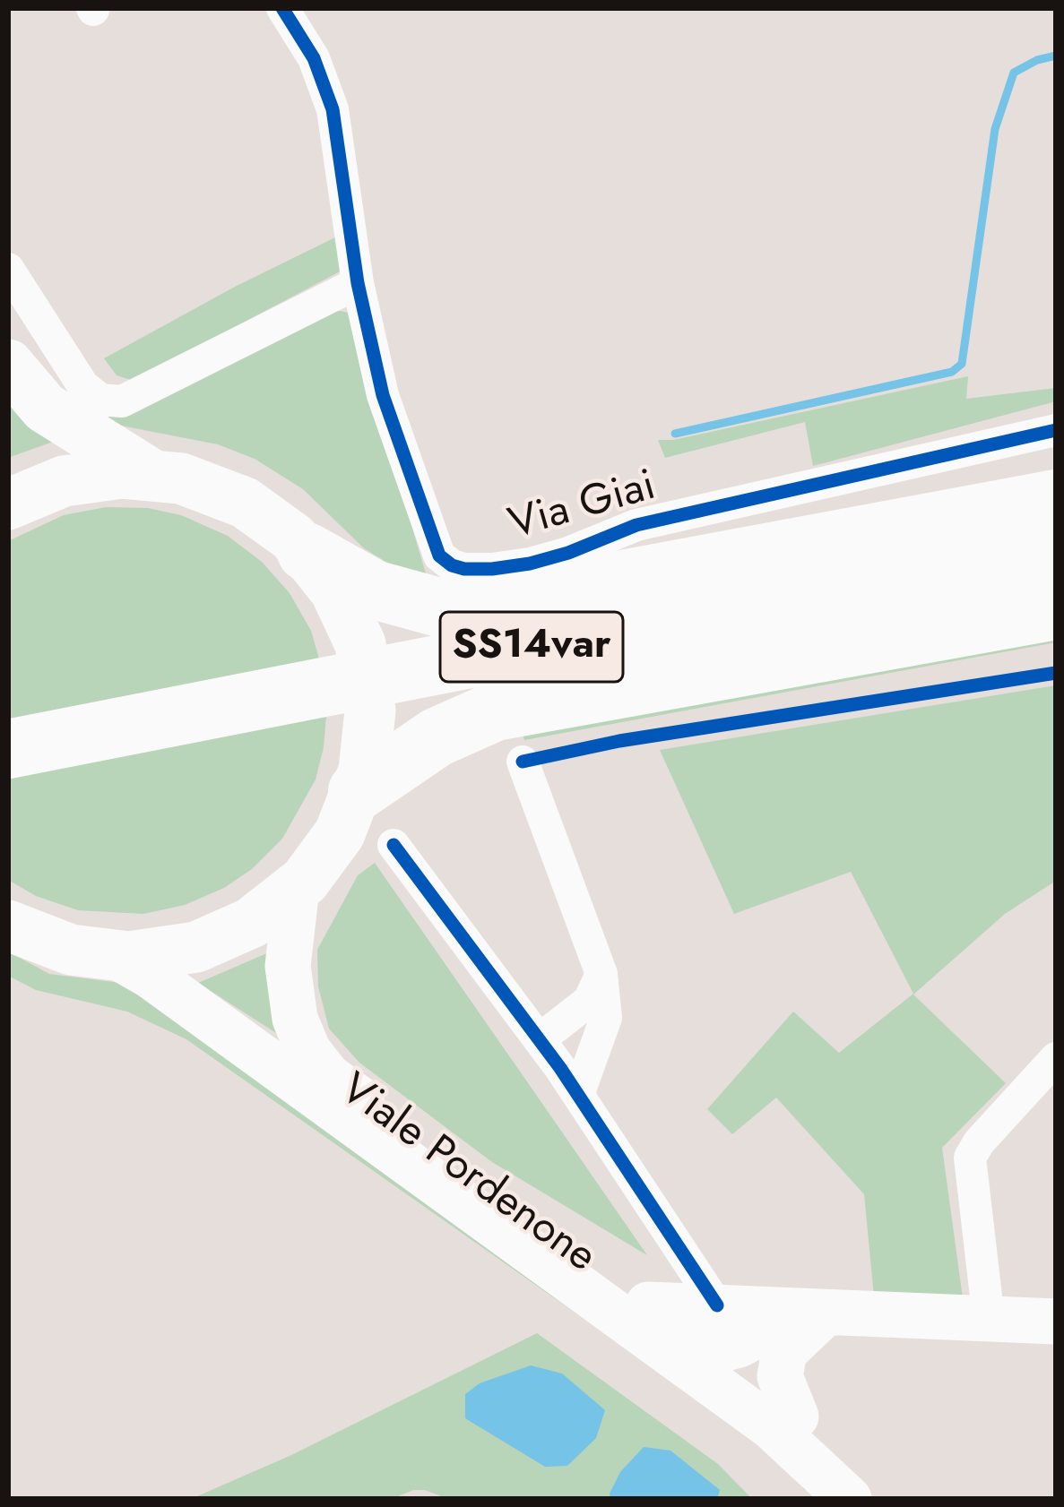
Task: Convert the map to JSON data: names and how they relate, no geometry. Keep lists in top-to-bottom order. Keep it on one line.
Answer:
{"streets":{"highway":["SS14var"],"main road":["Viale Pordenone"],"street":["Via Giai"]}}
